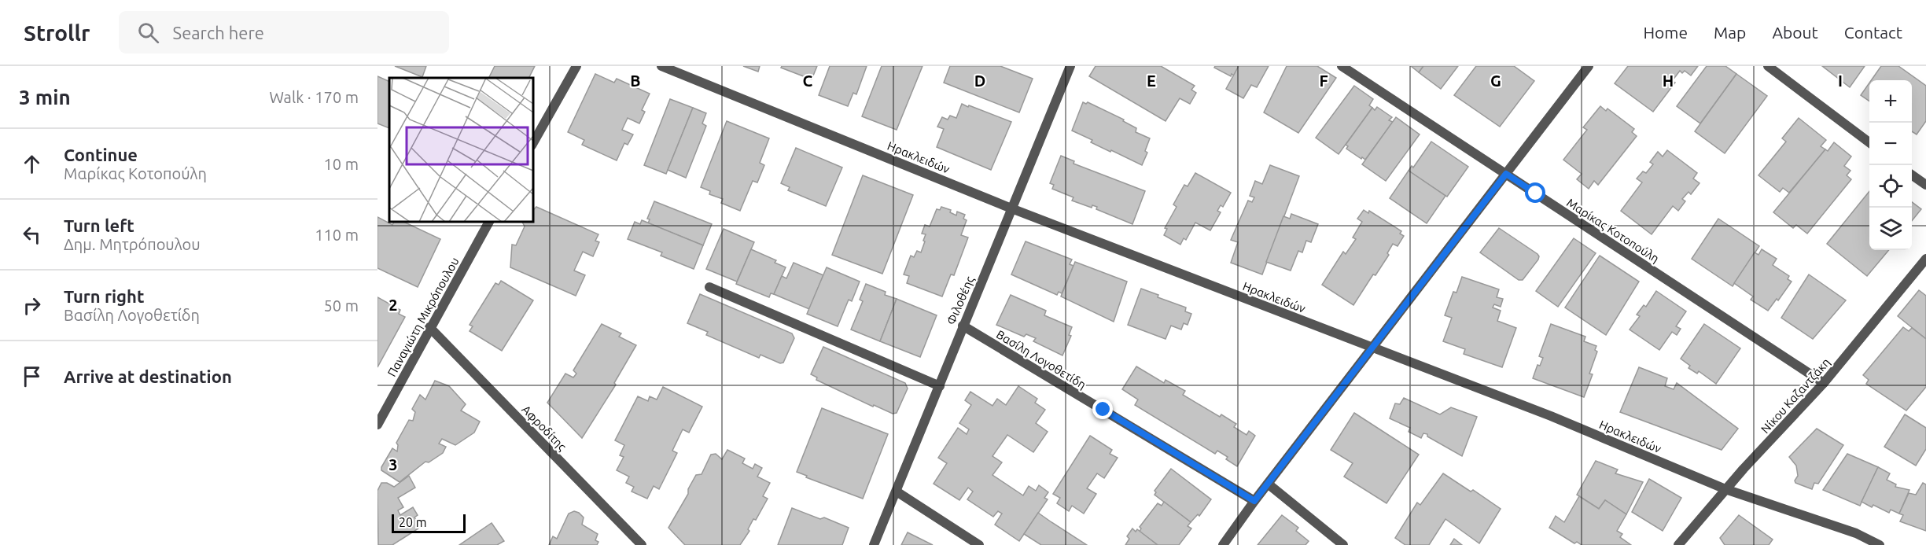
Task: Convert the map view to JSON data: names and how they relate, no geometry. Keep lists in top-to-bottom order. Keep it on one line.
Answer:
{"streets":{"street":["Ηρακλειδών","Μαρίκας Κοτοπούλη","Φιλοθέης","Παναγιώτη Μικρόπουλου","Βασίλη Λογοθετίδη","Νίκου Καζαντζάκη","Αφροδίτης"]},"crossings":[["Ηρακλειδών","Φιλοθέης"],["Ηρακλειδών","Νίκου Καζαντζάκη"],["Μαρίκας Κοτοπούλη","Νίκου Καζαντζάκη"],["Φιλοθέης","Βασίλη Λογοθετίδη"],["Παναγιώτη Μικρόπουλου","Αφροδίτης"]],"scale_bar":"20 m","page":{"header":"Strollr","search":"Search here","nav":["Home","Map","About","Contact"],"heading":["3 min","Walk · 170 m"],"map_buttons":["+","−"],"list":[["Continue","Μαρίκας Κοτοπούλη","10 m"],["Turn left","Δημ. Μητρόπουλου","110 m"],["Turn right","Βασίλη Λογοθετίδη","50 m"],"Arrive at destination"],"scale":"20 m"},"grid":{"columns":["B","C","D","E","F","G","H","I"],"rows":["2","3"]}}
